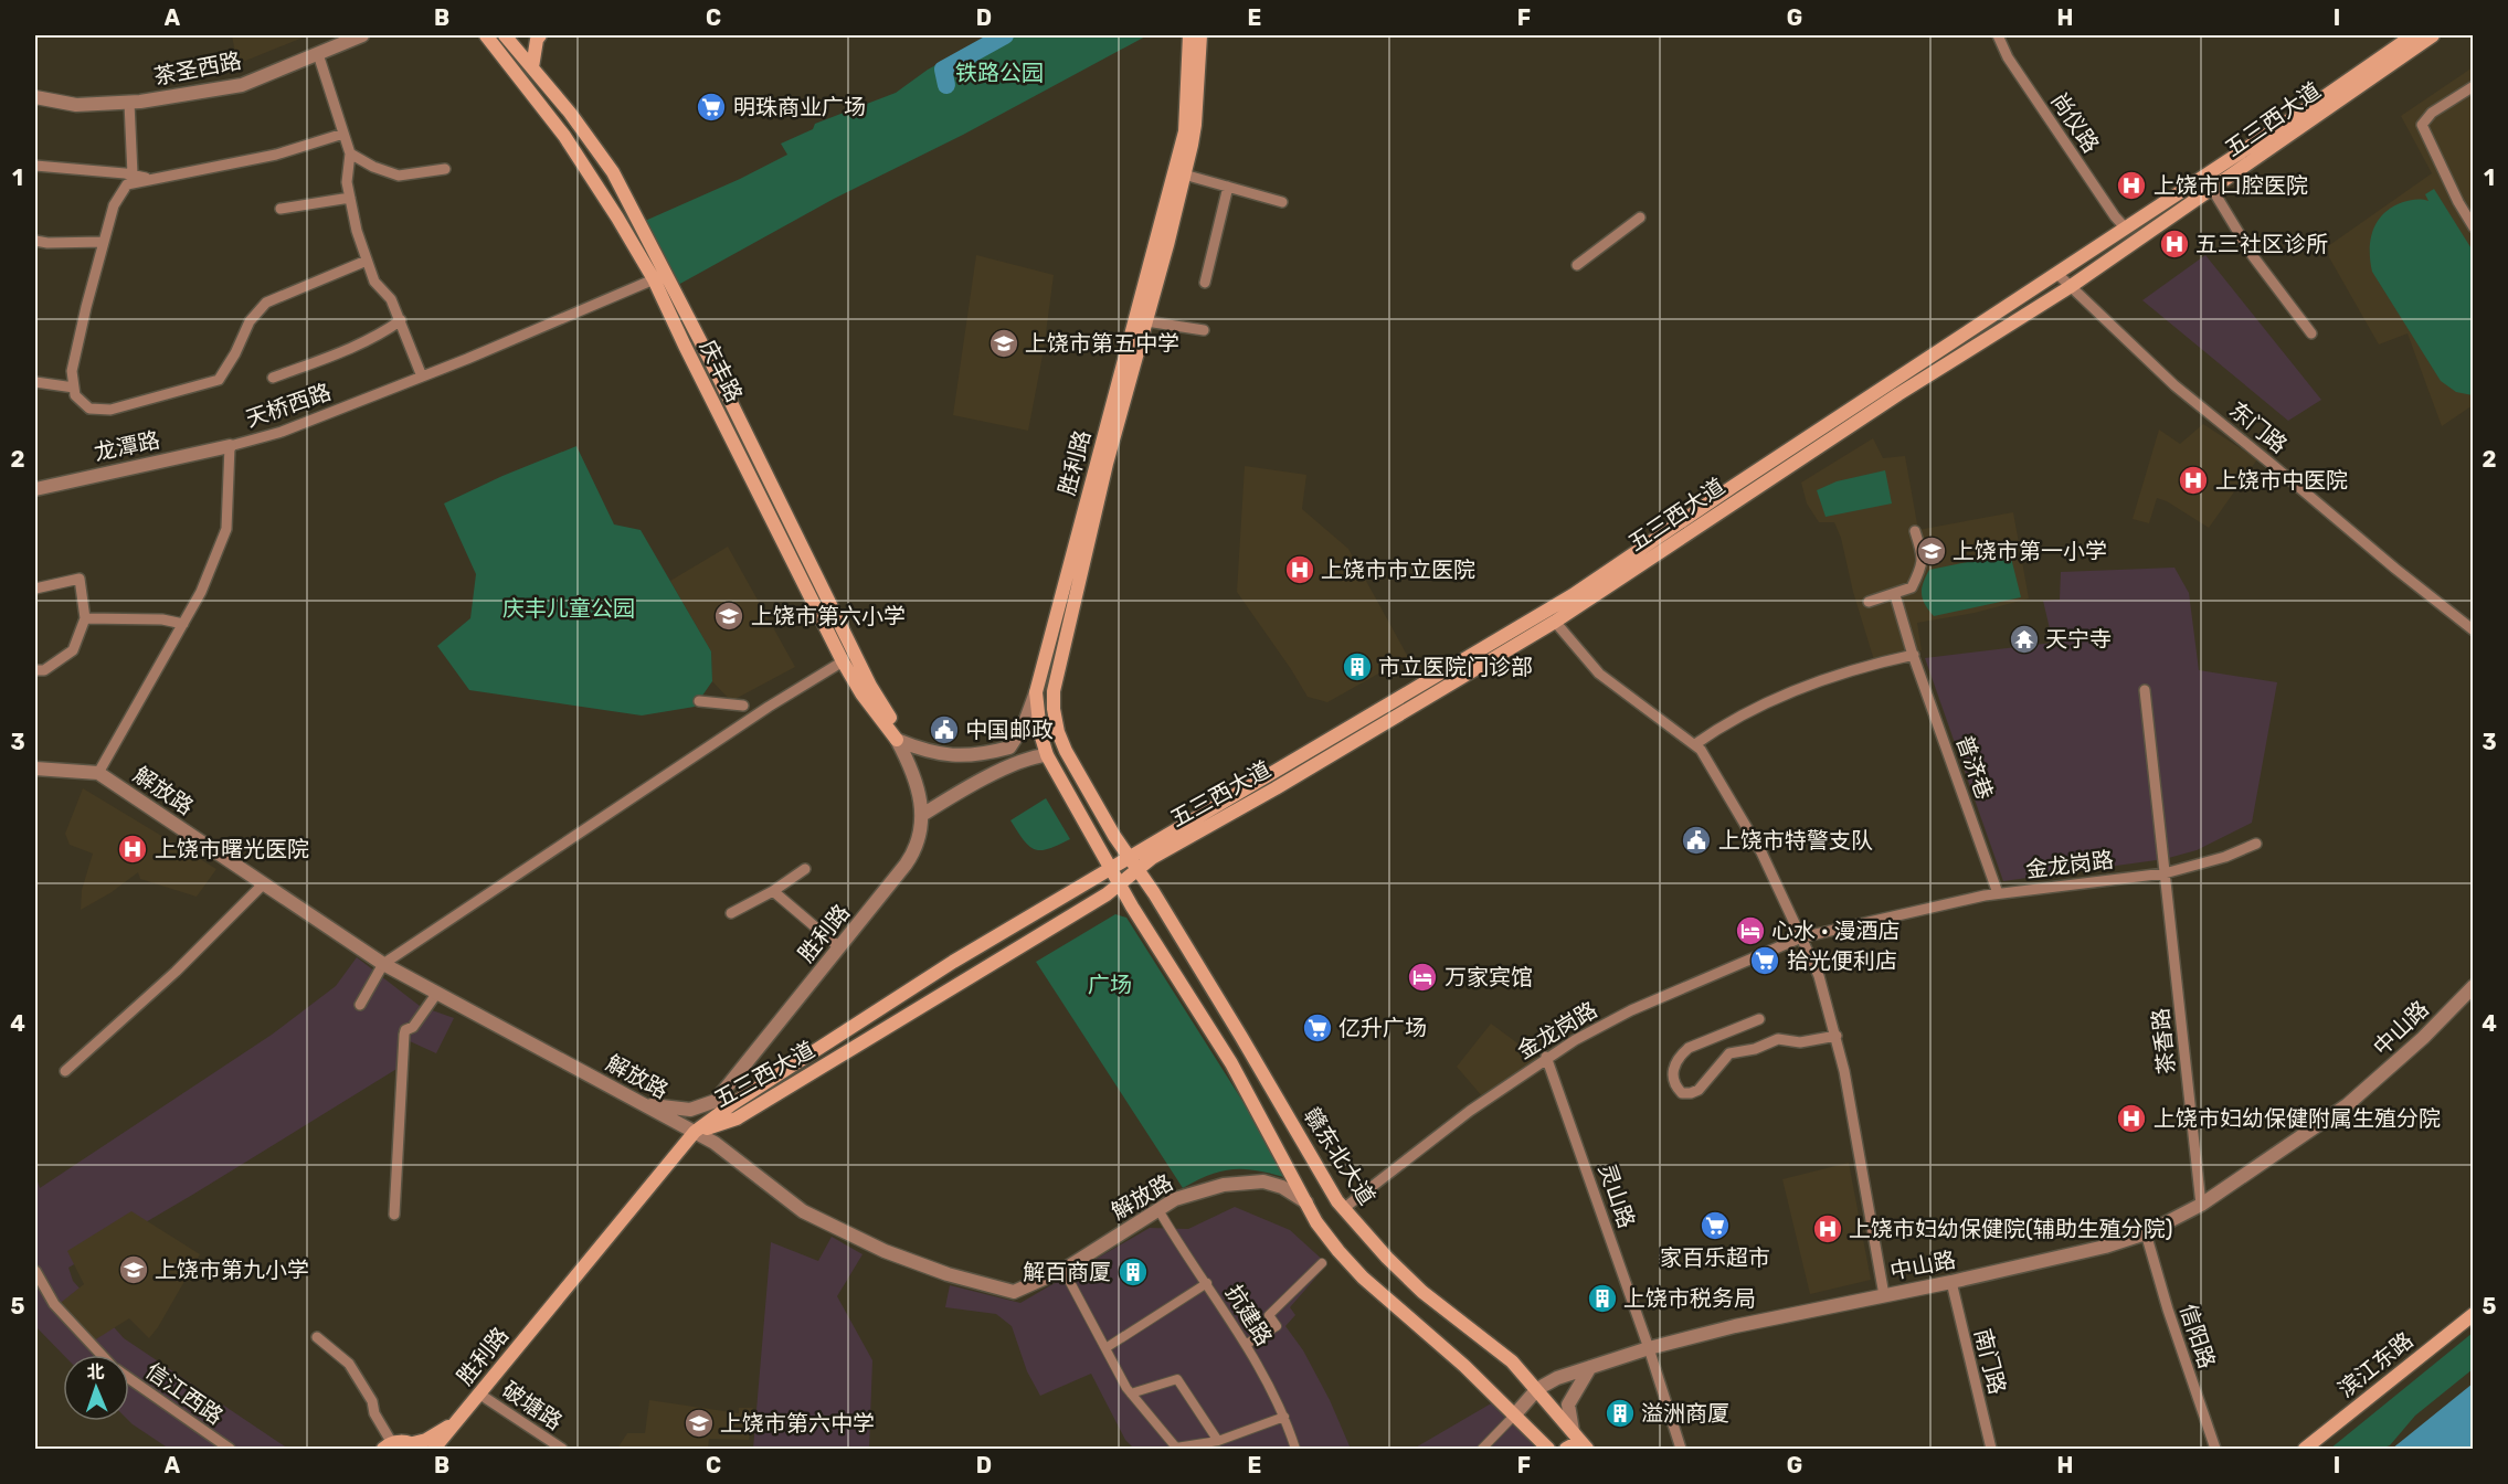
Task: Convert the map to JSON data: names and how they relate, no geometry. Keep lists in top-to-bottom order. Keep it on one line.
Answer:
{"streets":{"main road":["五三西大道","庆丰路","胜利路","赣东北大道","滨江东路"],"street":["茶圣西路","尚仪路","天桥西路","东门路","龙潭路","普济巷","解放路","金龙岗路","中山路","茶香路","灵山路","抗建路","信阳路","南门路","信江西路","破塘路"]},"crossings":[["五三西大道","尚仪路"],["五三西大道","东门路"],["五三西大道","胜利路"],["五三西大道","解放路"],["五三西大道","赣东北大道"],["庆丰路","天桥西路"],["庆丰路","胜利路"],["天桥西路","龙潭路"],["天桥西路","解放路"],["胜利路","解放路"],["胜利路","中山路"],["胜利路","赣东北大道"],["胜利路","破塘路"],["普济巷","金龙岗路"],["解放路","抗建路"],["金龙岗路","茶香路"],["金龙岗路","赣东北大道"],["金龙岗路","灵山路"],["中山路","茶香路"],["中山路","赣东北大道"],["中山路","灵山路"],["中山路","信阳路"],["中山路","南门路"]],"parks":["铁路公园","庆丰儿童公园","广场"],"places":{"supermarket":["明珠商业广场","拾光便利店","亿升广场","家百乐超市"],"hospital":["上饶市口腔医院","五三社区诊所","上饶市中医院","上饶市市立医院","上饶市曙光医院","上饶市妇幼保健附属生殖分院","上饶市妇幼保健院(辅助生殖分院)"],"school or university":["上饶市第五中学","上饶市第一小学","上饶市第六小学","上饶市第九小学","上饶市第六中学"],"temple":["天宁寺"],"building":["市立医院门诊部","解百商厦","上饶市税务局","溢洲商厦"],"public building":["中国邮政","上饶市特警支队"],"hotel":["心水 · 漫酒店","万家宾馆"]},"north":"top","grid":{"columns":["A","B","C","D","E","F","G","H","I"],"rows":["1","2","3","4","5"]}}
